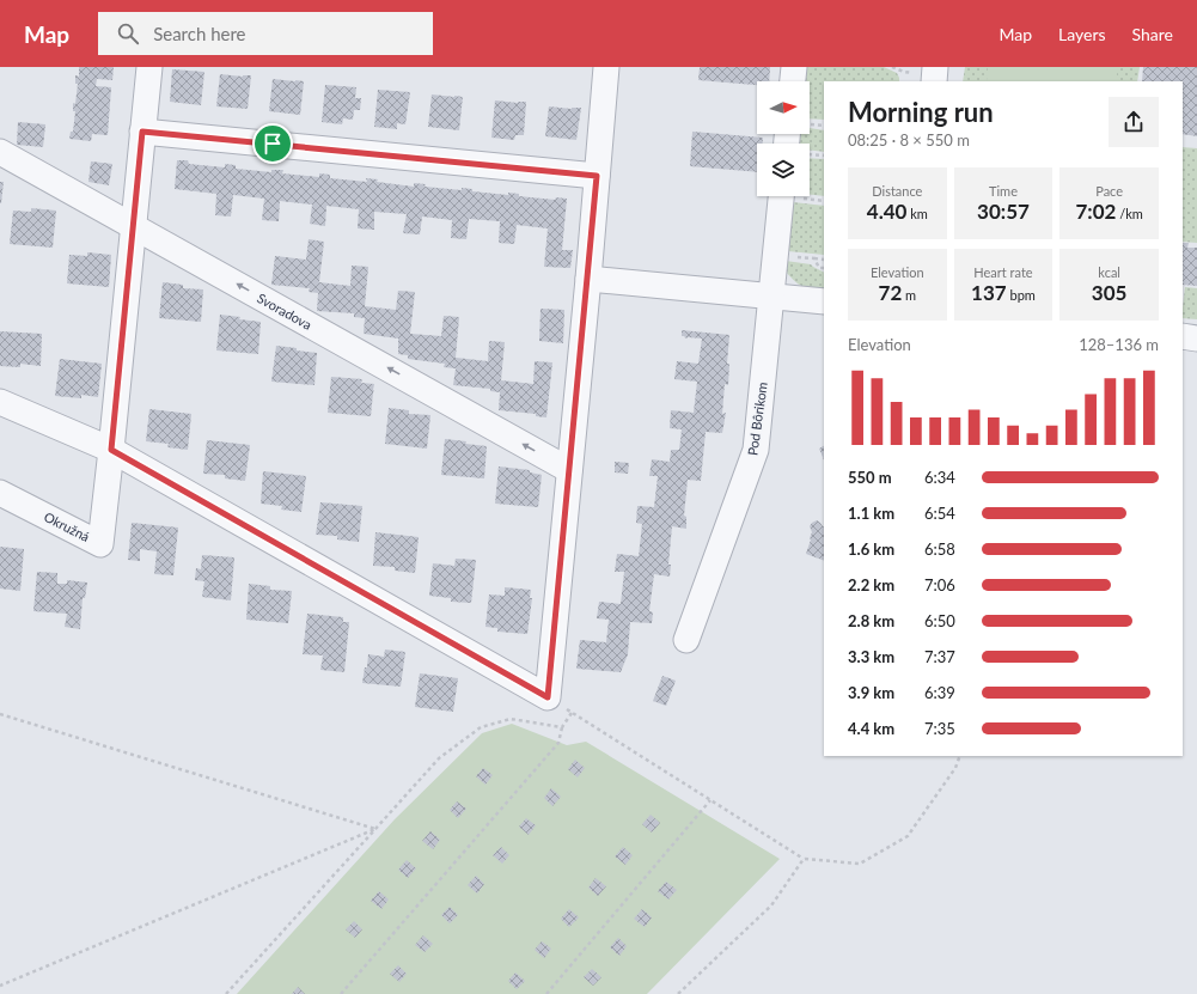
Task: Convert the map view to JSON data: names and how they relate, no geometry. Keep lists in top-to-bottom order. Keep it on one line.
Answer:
{"streets":{"street":["Svoradova","Pod Bôrikom","Okružná"]},"north":"right","page":{"header":"Map","search":"Search here","nav":["Map","Layers","Share"],"heading":["Morning run","08:25 · 8 × 550 m"],"stats":[["Distance","4.40 km"],["Time","30:57"],["Pace","7:02 /km"],["Elevation","72 m"],["Heart rate","137 bpm"],["kcal","305"]],"chart":["Elevation","128–136 m"],"list":[{"name":"550 m","note":"6:34"},{"name":"1.1 km","note":"6:54"},{"name":"1.6 km","note":"6:58"},{"name":"2.2 km","note":"7:06"},{"name":"2.8 km","note":"6:50"},{"name":"3.3 km","note":"7:37"},{"name":"3.9 km","note":"6:39"},{"name":"4.4 km","note":"7:35"}]}}
